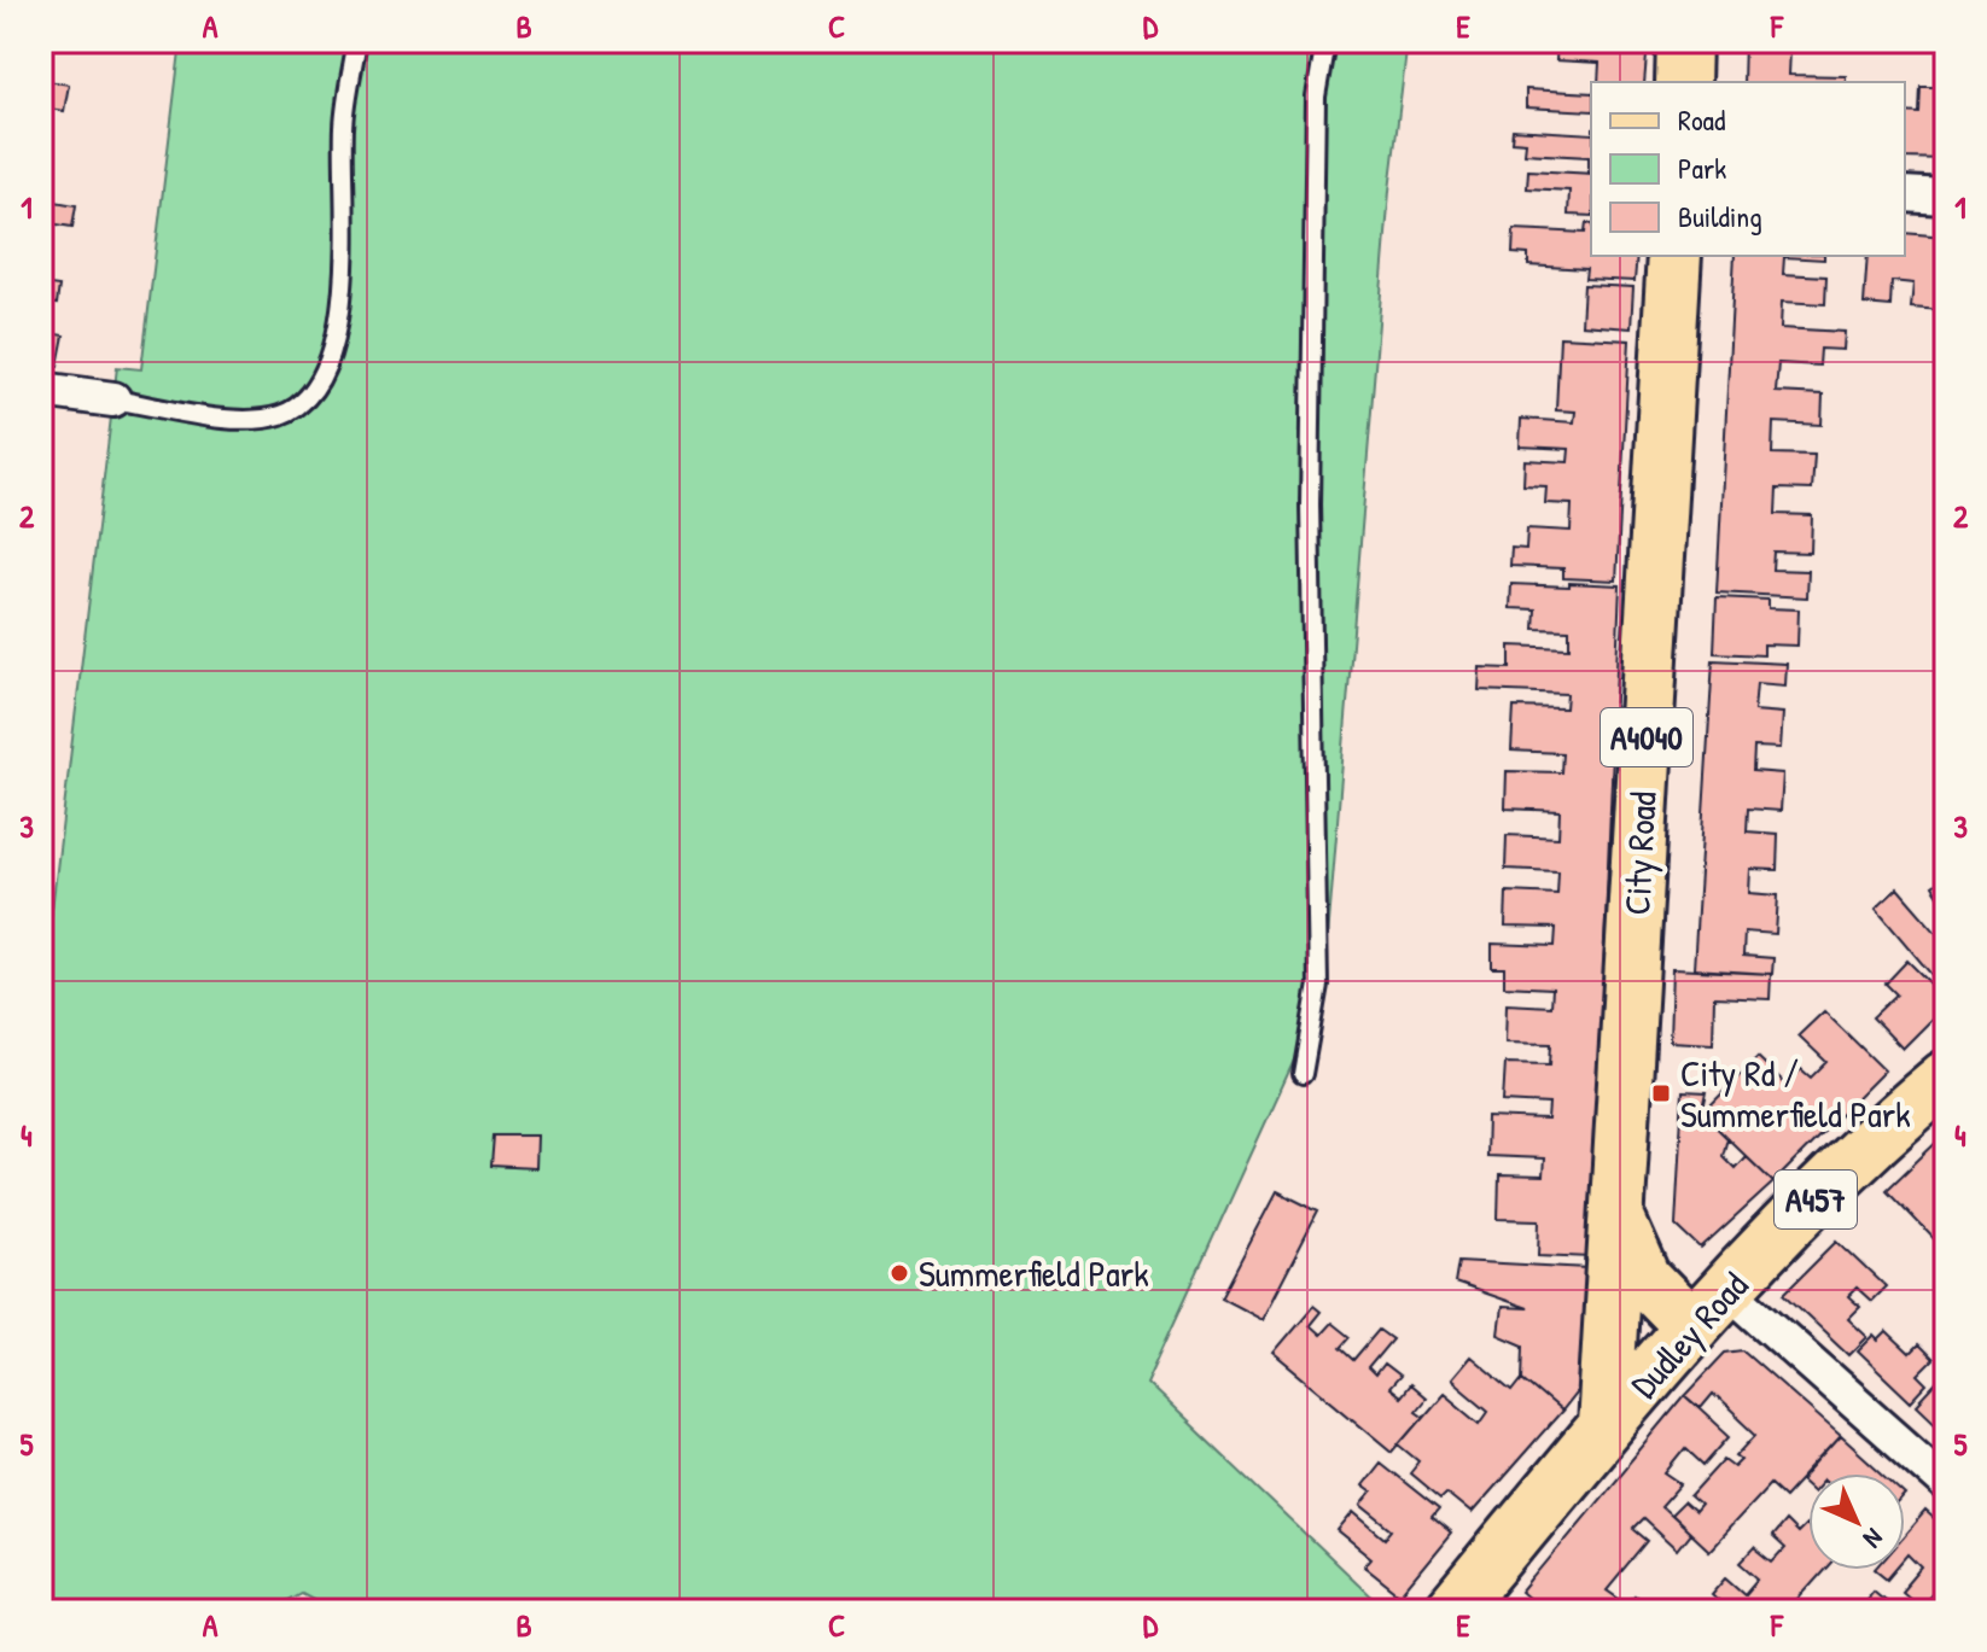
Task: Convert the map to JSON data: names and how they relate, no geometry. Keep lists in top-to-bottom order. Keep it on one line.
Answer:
{"streets":{"main road":["A4040","City Road","A457","Dudley Road"]},"crossings":[["City Road","Dudley Road"]],"places":{"transit":["City Rd / Summerfield Park"],"other":["Summerfield Park"]},"legend":["Road","Park","Building"],"north":"bottom right","grid":{"columns":["A","B","C","D","E","F"],"rows":["1","2","3","4","5"]}}
